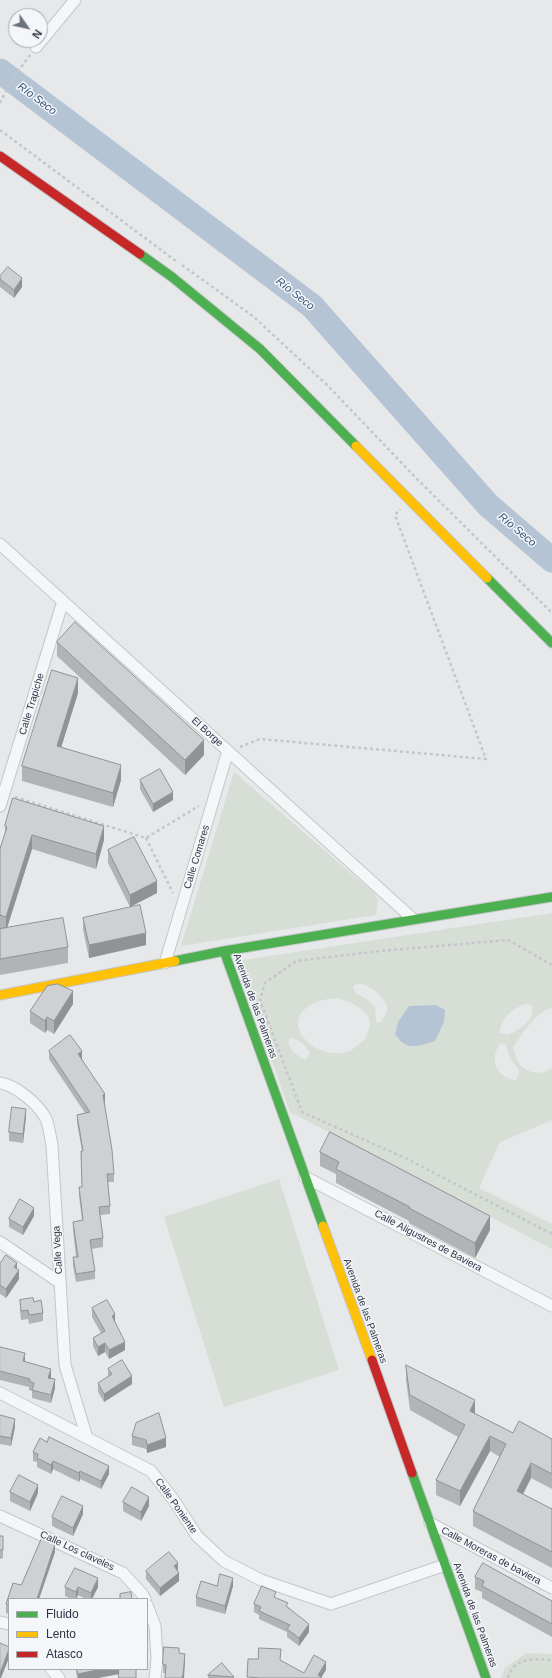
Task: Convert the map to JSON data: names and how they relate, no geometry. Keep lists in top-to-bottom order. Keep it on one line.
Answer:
{"streets":{"street":["Calle Trapiche","El Borge","Calle Comares","Avenida de las Palmeras","Calle Aligustres de Baviera","Calle Vega","Calle Poniente","Calle Los claveles","Calle Moreras de baviera"]},"crossings":[["Calle Trapiche","El Borge"],["El Borge","Calle Comares"],["Avenida de las Palmeras","Calle Aligustres de Baviera"],["Avenida de las Palmeras","Calle Poniente"],["Avenida de las Palmeras","Calle Moreras de baviera"],["Calle Vega","Calle Poniente"]],"water":["Río Seco"],"legend":["Fluido","Lento","Atasco"],"north":"bottom right"}
